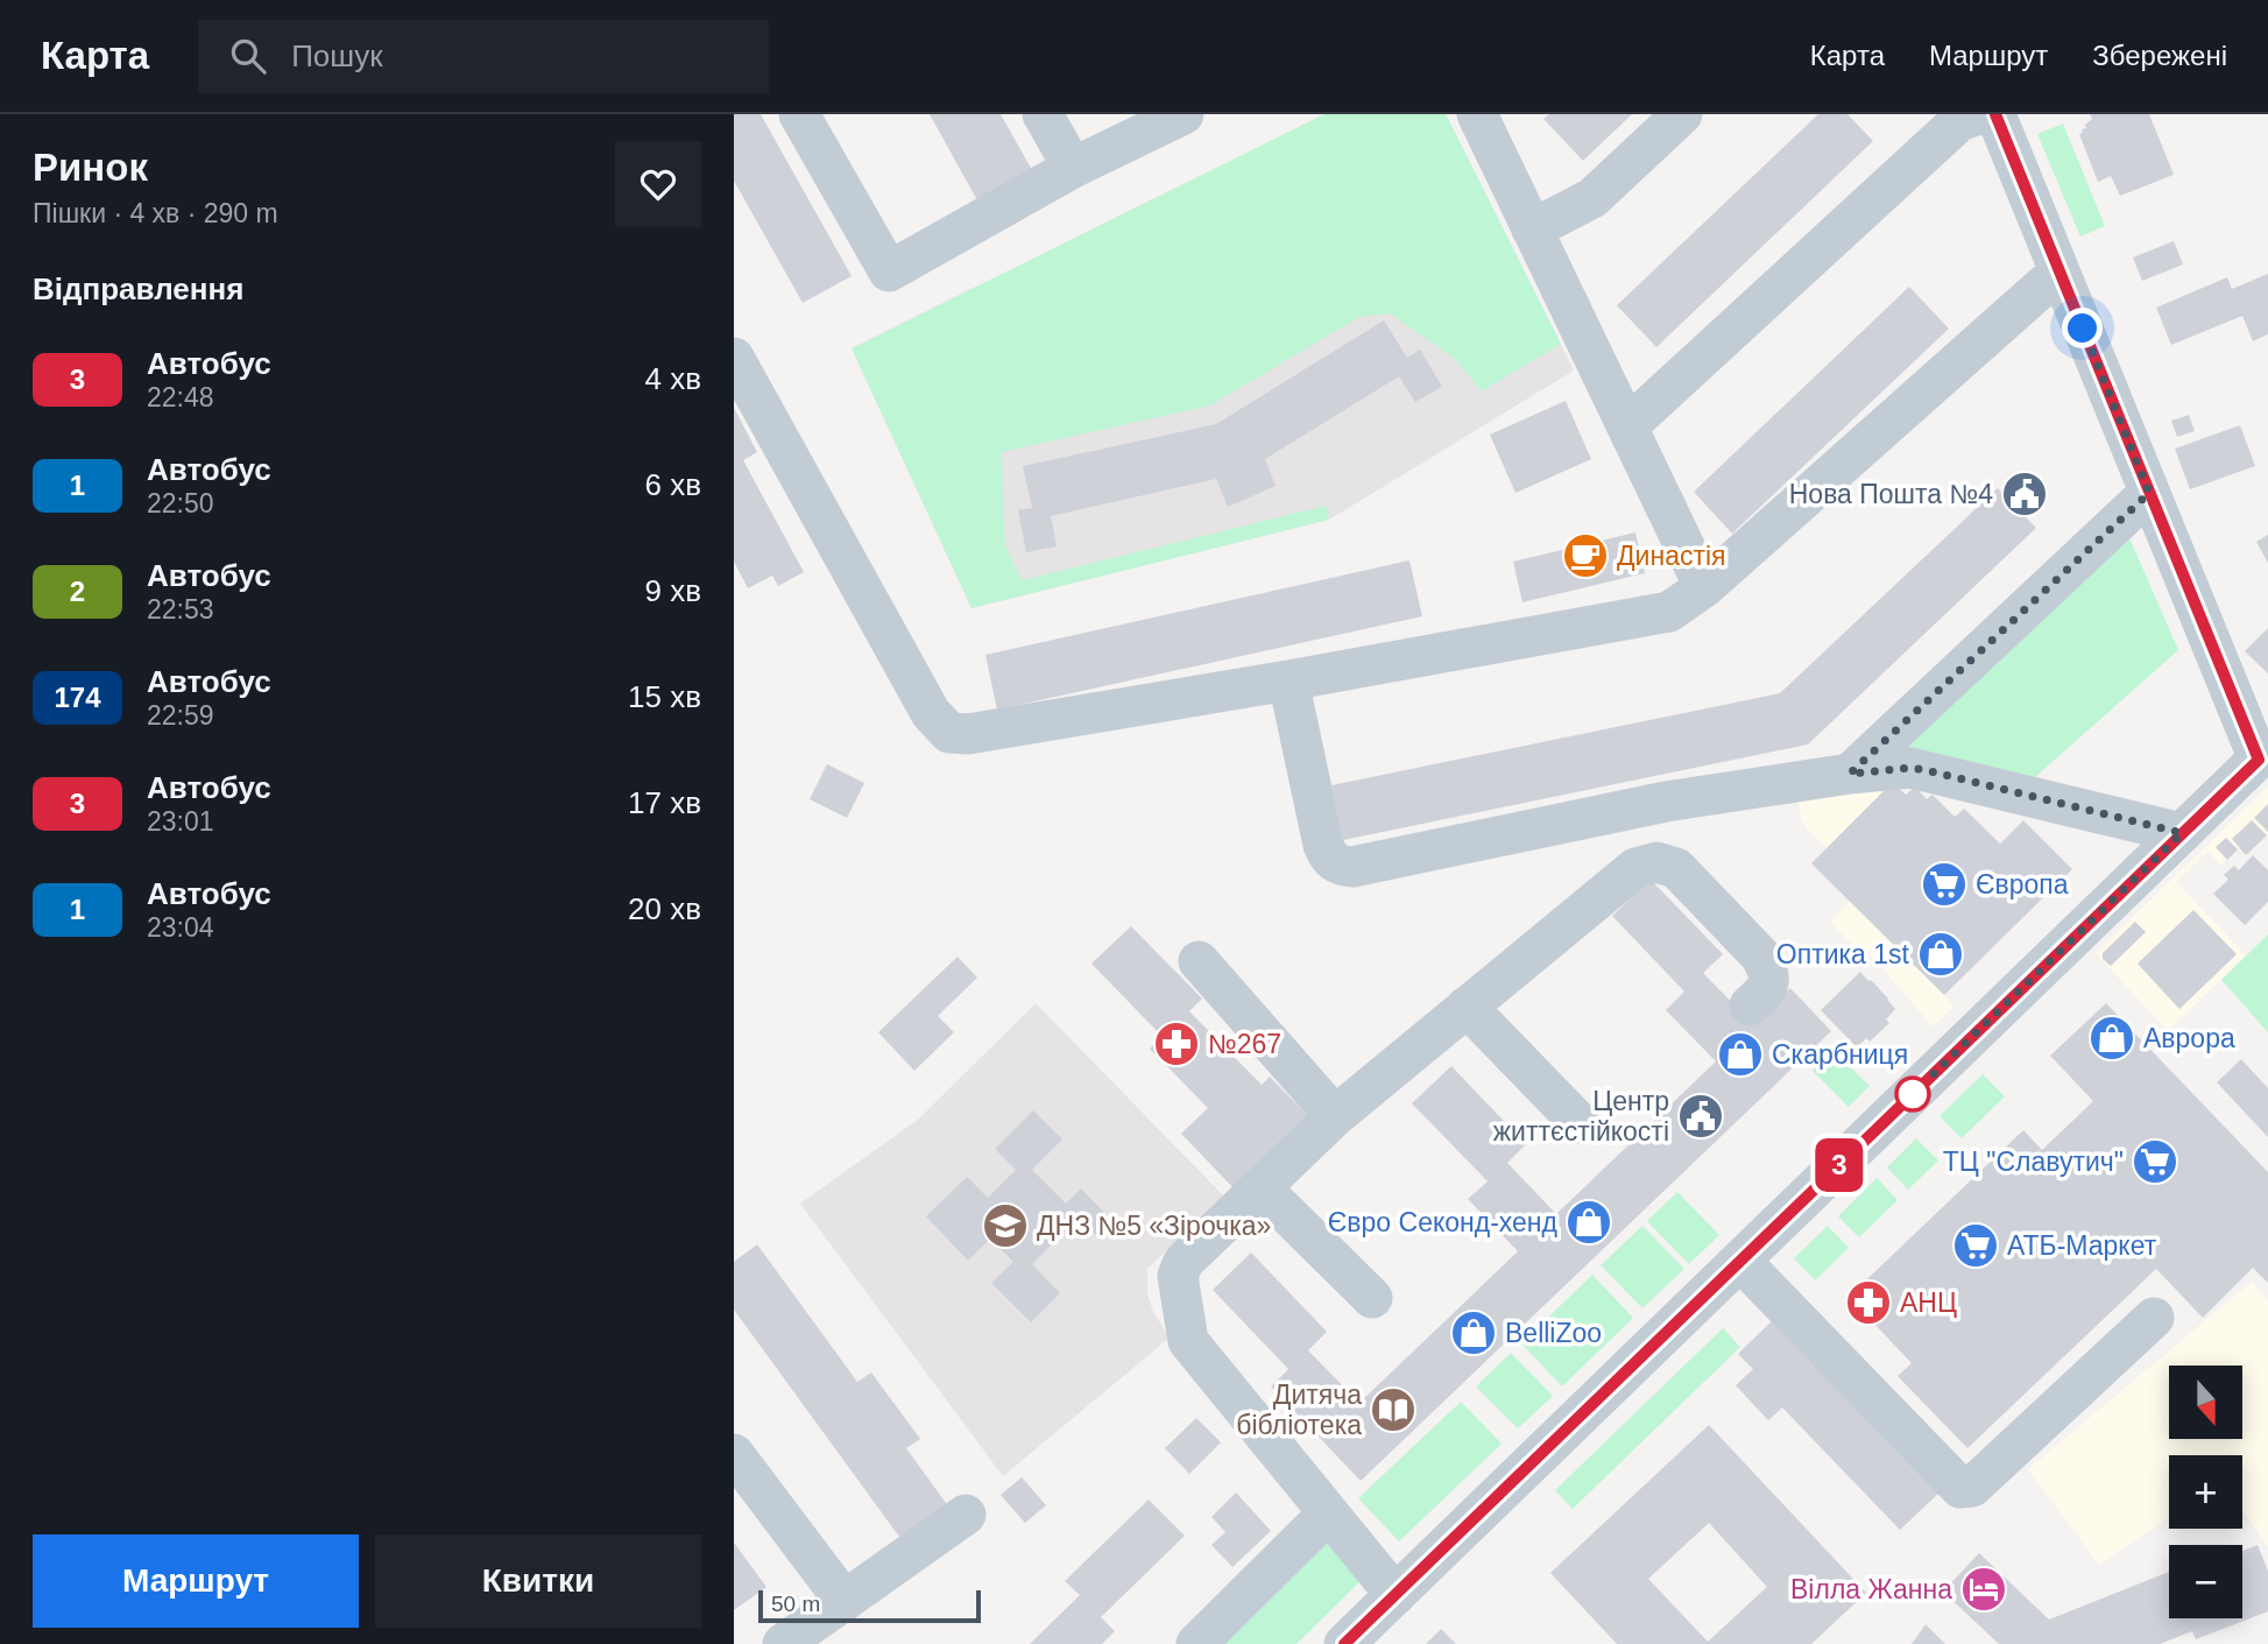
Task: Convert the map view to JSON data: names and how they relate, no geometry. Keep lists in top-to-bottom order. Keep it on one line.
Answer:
{"places":{"public building":["Нова Пошта №4","Центр життєстійкості"],"cafe":["Династія"],"supermarket":["Європа","ТЦ \"Славутич\"","АТБ-Маркет"],"shop":["Оптика 1st","Аврора","Скарбниця","Євро Секонд-хенд","BelliZoo"],"pharmacy":["№267","АНЦ"],"school or university":["ДНЗ №5 «Зірочка»"],"library":["Дитяча бібліотека"],"hotel":["Вілла Жанна"]},"lines":["bus line 3"],"scale_bar":"50 m","north":"bottom","page":{"header":"Карта","search":"Пошук","nav":["Карта","Маршрут","Збережені"],"heading":[["Ринок","Пішки · 4 хв · 290 m"],"Відправлення"],"on_map":"3","list":[{"mark":"3","name":"Автобус","note":"22:48","value":"4 хв"},{"mark":"1","name":"Автобус","note":"22:50","value":"6 хв"},{"mark":"2","name":"Автобус","note":"22:53","value":"9 хв"},{"mark":"174","name":"Автобус","note":"22:59","value":"15 хв"},{"mark":"3","name":"Автобус","note":"23:01","value":"17 хв"},{"mark":"1","name":"Автобус","note":"23:04","value":"20 хв"}],"map_buttons":["+","−"],"buttons":["Маршрут","Квитки"],"scale":"50 m"}}
